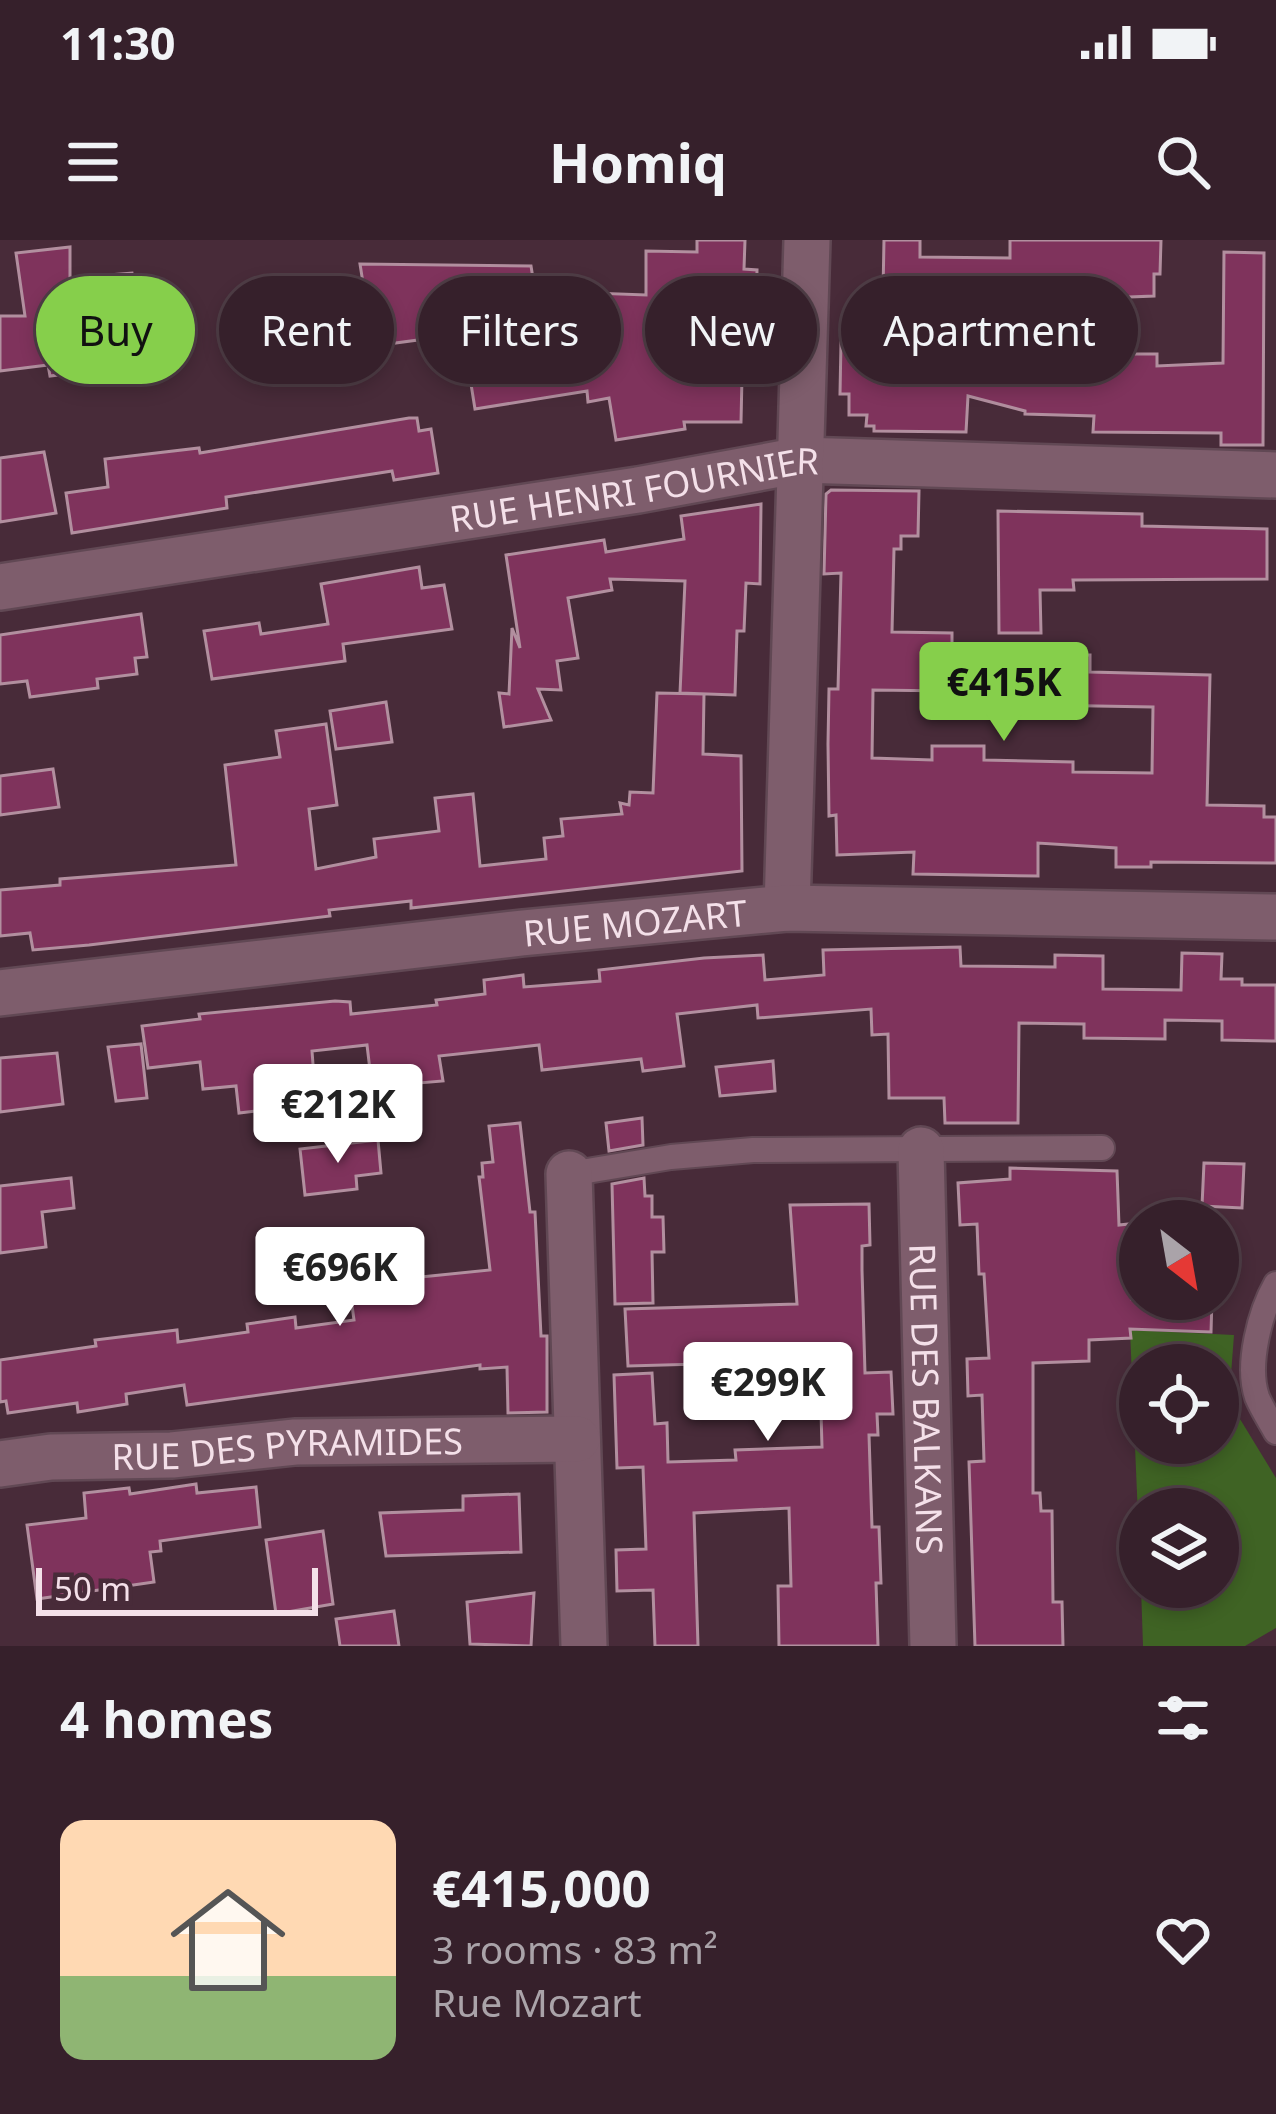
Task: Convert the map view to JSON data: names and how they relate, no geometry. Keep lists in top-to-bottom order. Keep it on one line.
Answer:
{"streets":{"street":["RUE HENRI FOURNIER","RUE MOZART","RUE DES BALKANS","RUE DES PYRAMIDES"]},"scale_bar":"50 m","north":"bottom right","page":{"status":"11:30","header":"Homiq","chip":["Buy","Rent","Filters","New","Apartment"],"price":["€415K","€212K","€696K","€299K"],"scale":"50 m","heading":"4 homes","list":[{"name":"€415,000","note":"3 rooms · 83 m² · Rue Mozart"}]}}
